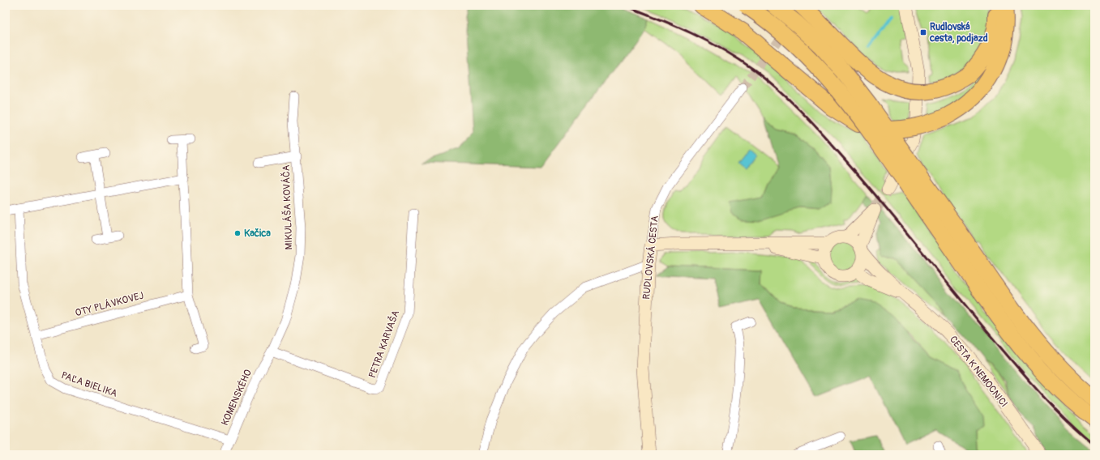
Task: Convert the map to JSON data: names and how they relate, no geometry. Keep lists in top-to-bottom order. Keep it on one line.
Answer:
{"streets":{"street":["MIKULÁŠA KOVÁČA","RUDLOVSKÁ CESTA","OTY PLÁVKOVEJ","PETRA KARVAŠA","CESTA K NEMOCNICI","PAĽA BIELIKA","KOMENSKÉHO"]},"crossings":[["MIKULÁŠA KOVÁČA","PETRA KARVAŠA"],["MIKULÁŠA KOVÁČA","KOMENSKÉHO"],["OTY PLÁVKOVEJ","PAĽA BIELIKA"],["PETRA KARVAŠA","KOMENSKÉHO"],["PAĽA BIELIKA","KOMENSKÉHO"]],"places":{"transit":["Rudlovská cesta, podjazd"],"other":["Kačica"]}}
